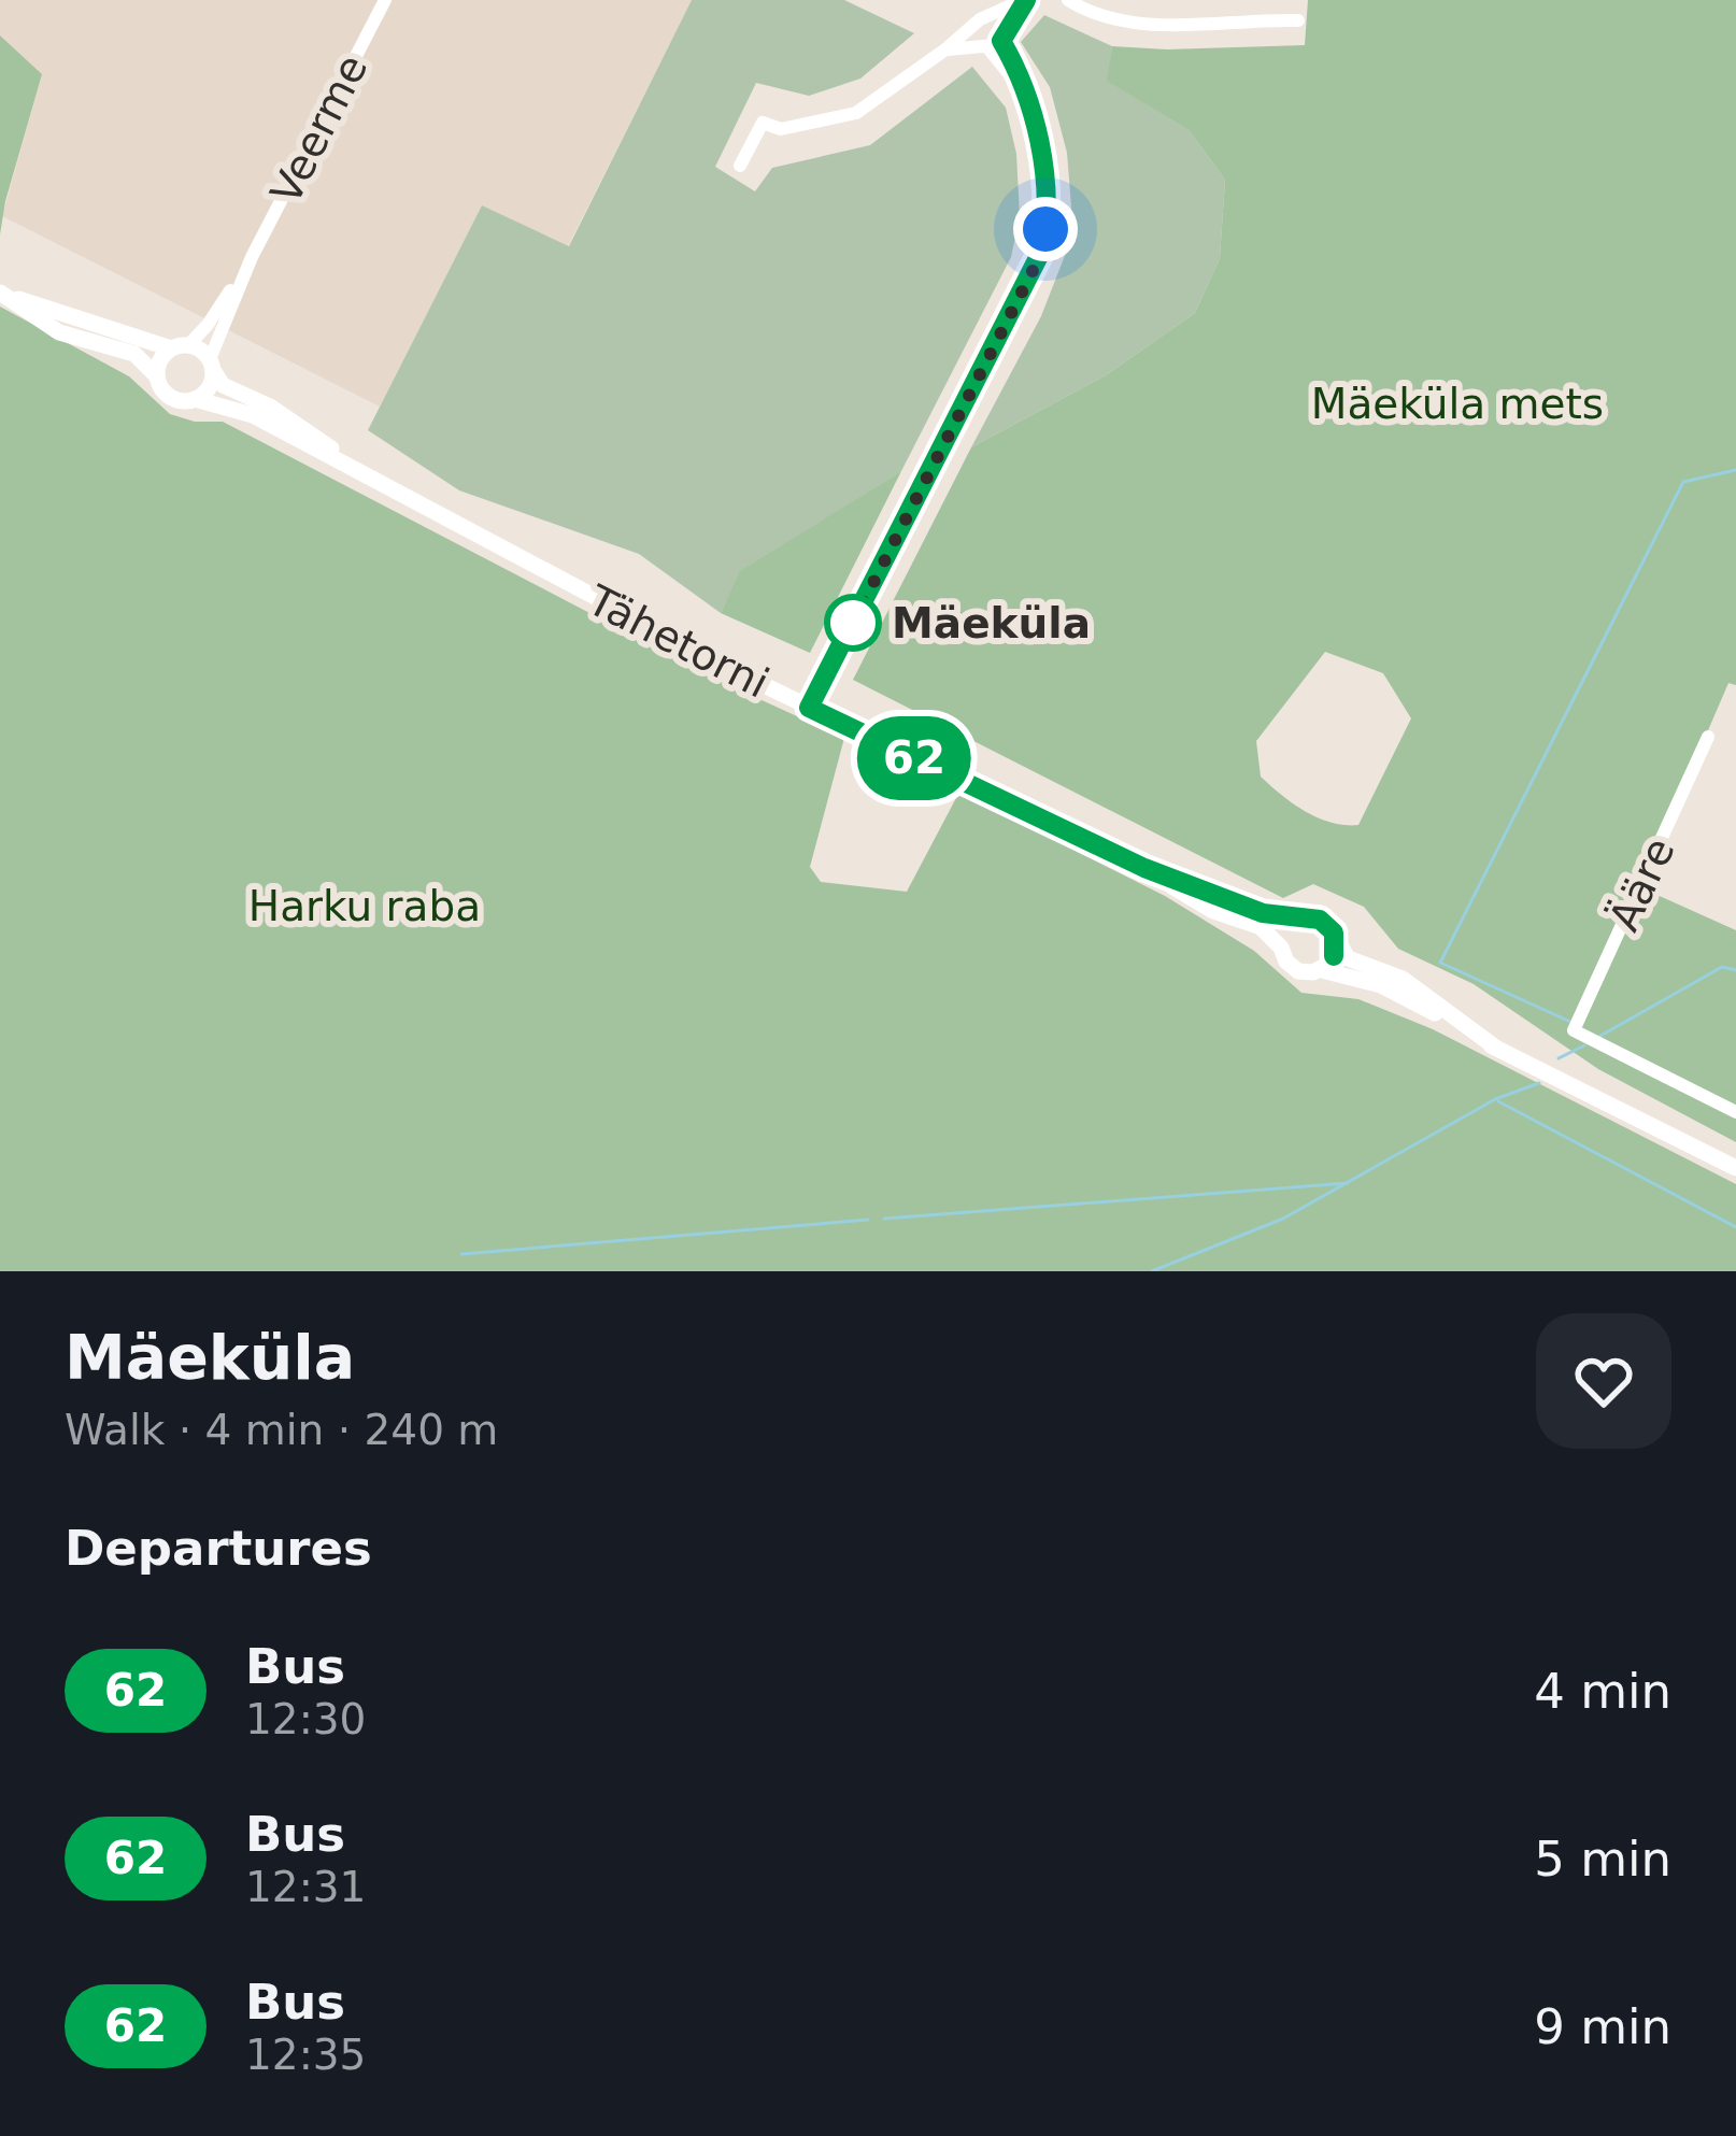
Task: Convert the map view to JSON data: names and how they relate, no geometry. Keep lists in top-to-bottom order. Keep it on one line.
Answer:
{"streets":{"street":["Veerme","Tähetorni","Ääre"]},"crossings":[["Veerme","Tähetorni"]],"parks":["Mäeküla mets","Harku raba"],"places":["Mäeküla"],"lines":["bus line 62"],"page":{"on_map":"62","heading":[["Mäeküla","Walk · 4 min · 240 m"],"Departures"],"list":[{"mark":"62","name":"Bus","note":"12:30","value":"4 min"},{"mark":"62","name":"Bus","note":"12:31","value":"5 min"},{"mark":"62","name":"Bus","note":"12:35","value":"9 min"}]}}
